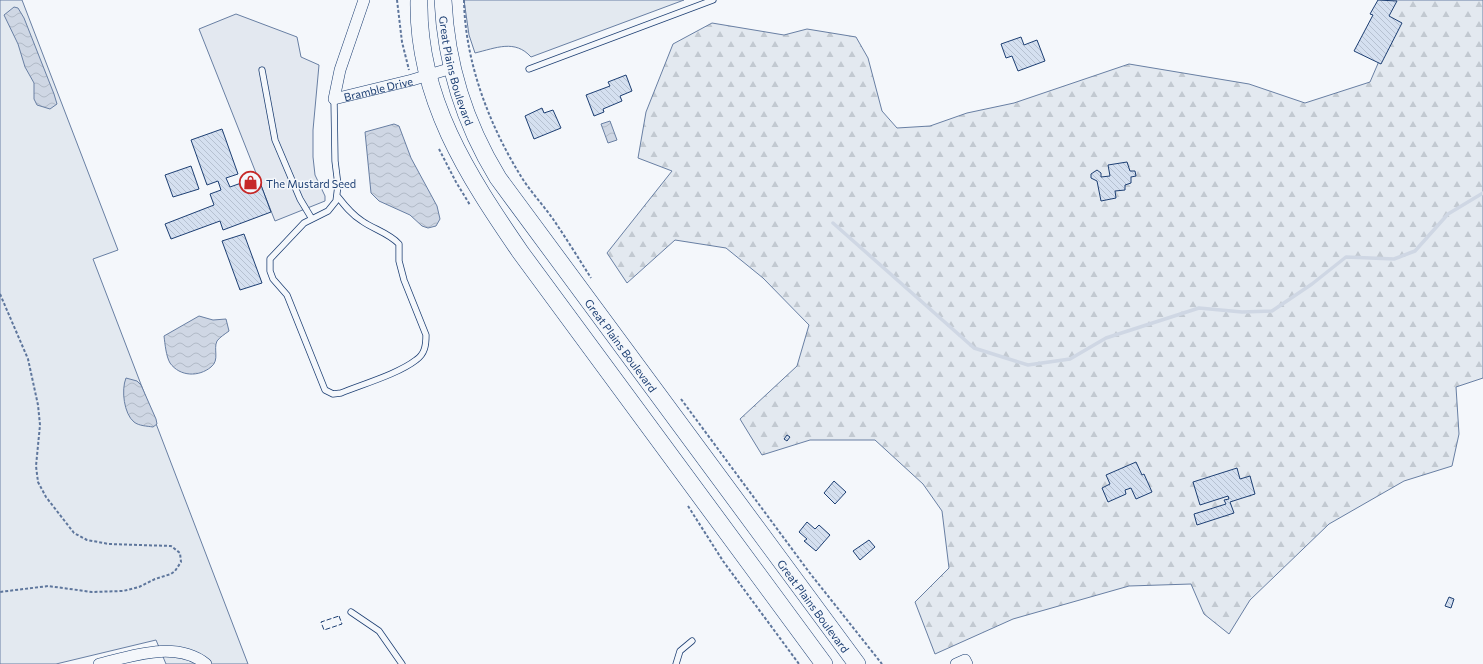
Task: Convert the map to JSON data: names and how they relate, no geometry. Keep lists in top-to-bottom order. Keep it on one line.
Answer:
{"streets":{"main road":["Great Plains Boulevard"],"street":["Bramble Drive"]},"crossings":[["Great Plains Boulevard","Bramble Drive"]],"places":{"shop":["The Mustard Seed"]}}
